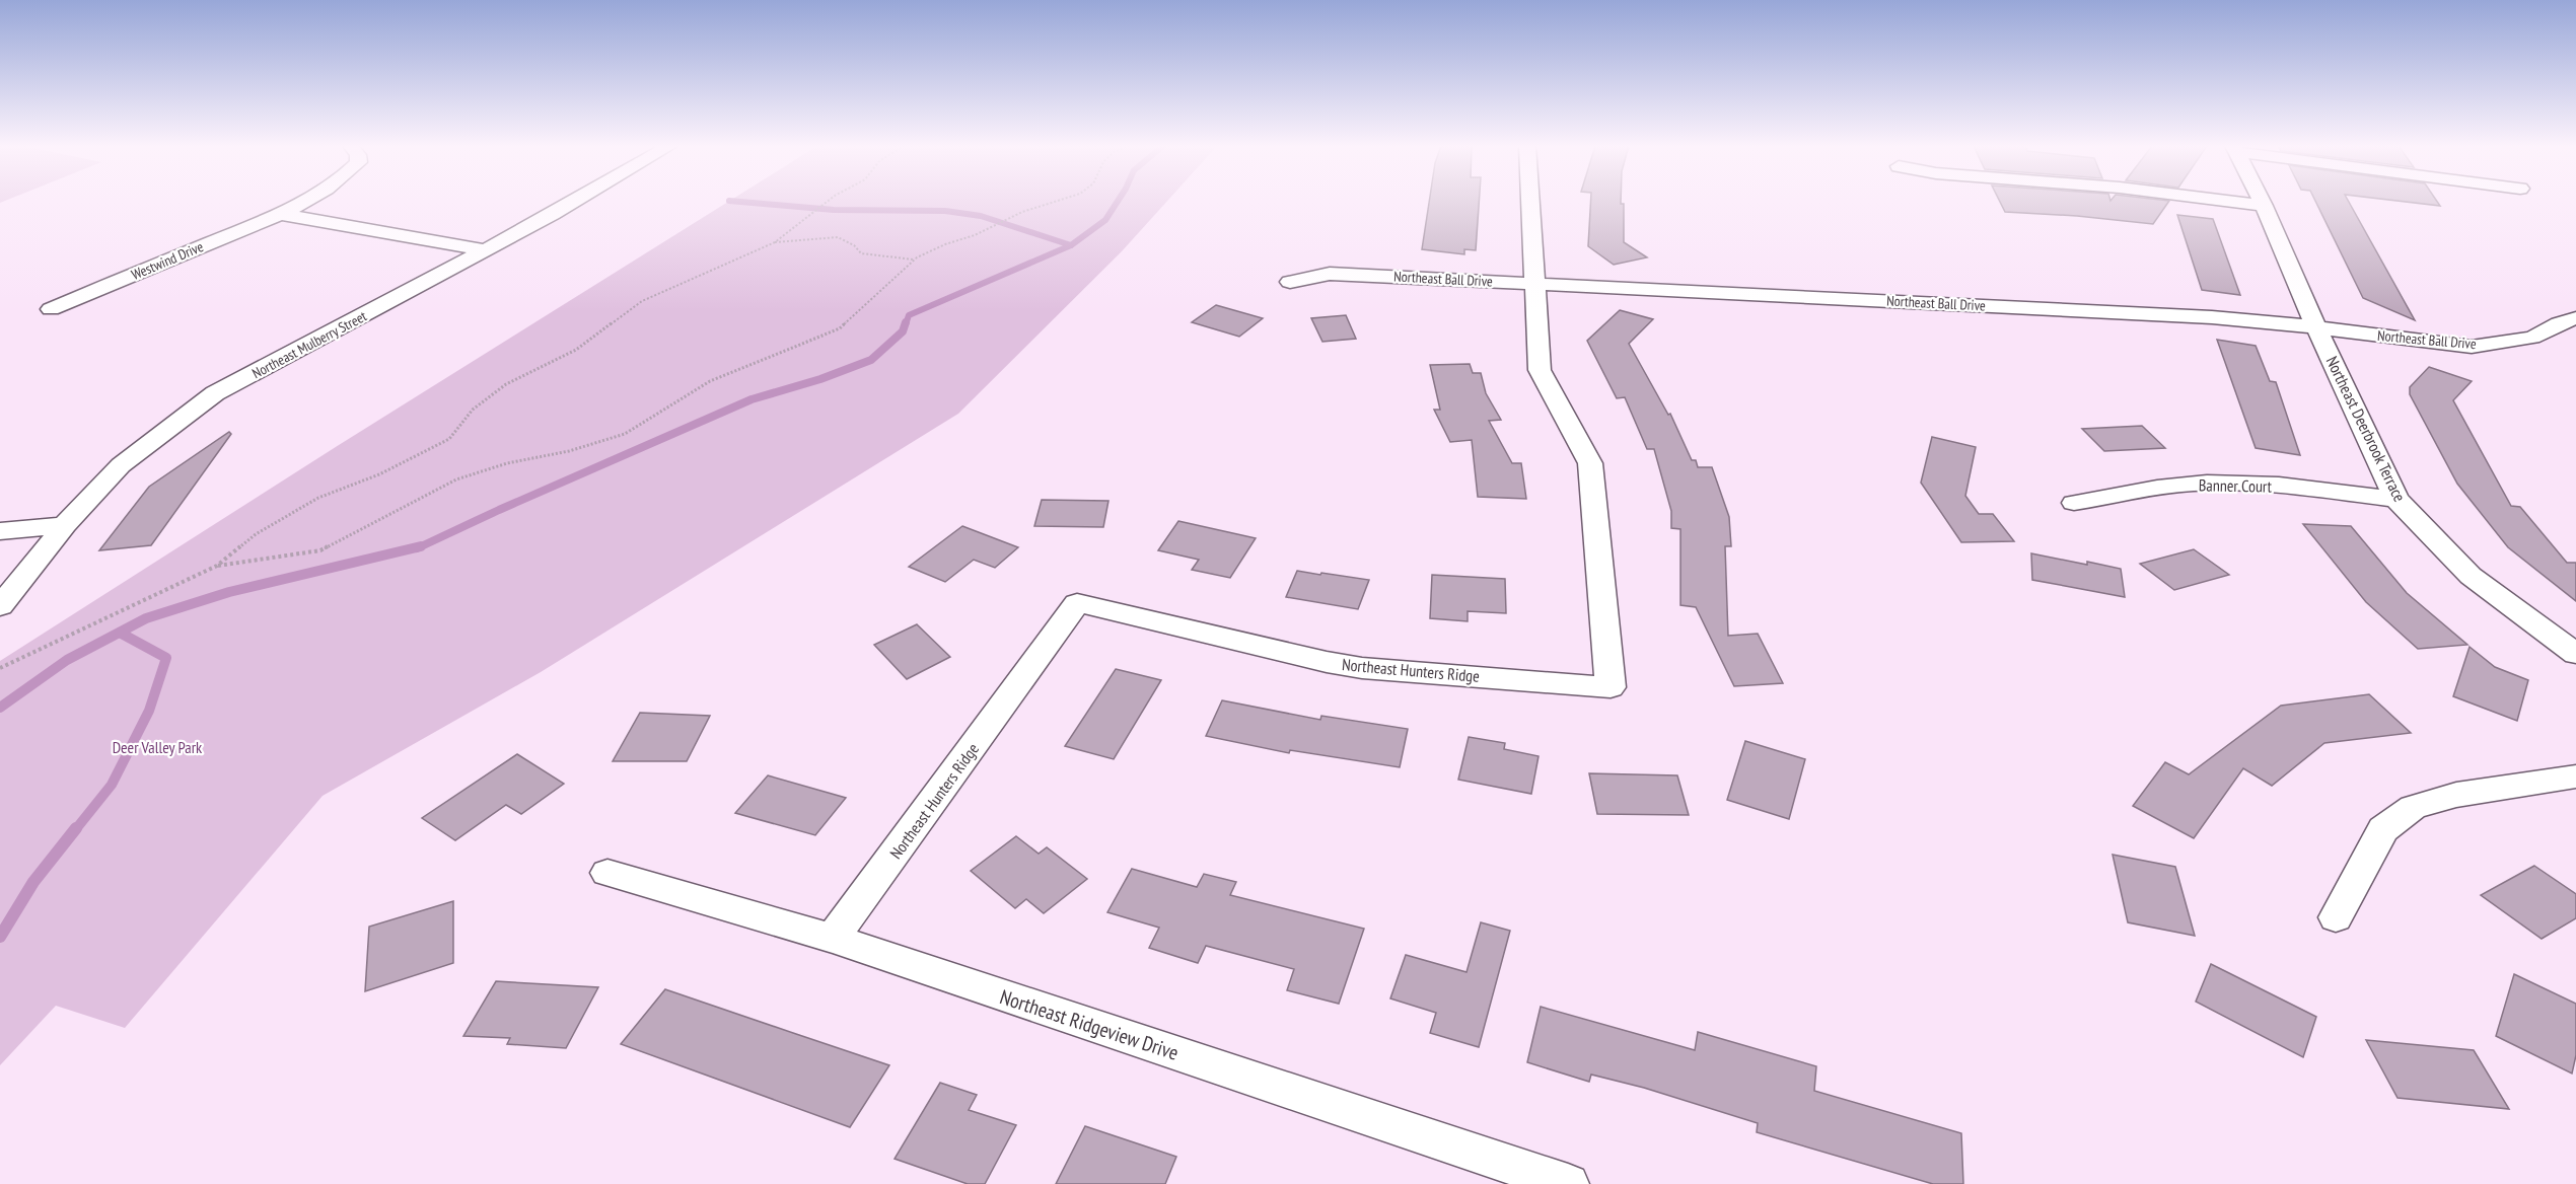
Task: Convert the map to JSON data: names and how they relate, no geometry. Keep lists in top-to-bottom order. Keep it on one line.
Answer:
{"streets":{"street":["Westwind Drive","Northeast Ball Drive","Northeast Mulberry Street","Northeast Deerbrook Terrace","Banner Court","Northeast Hunters Ridge","Northeast Ridgeview Drive"]},"crossings":[["Northeast Ball Drive","Northeast Deerbrook Terrace"],["Northeast Ball Drive","Northeast Hunters Ridge"],["Northeast Deerbrook Terrace","Banner Court"],["Northeast Hunters Ridge","Northeast Ridgeview Drive"]],"parks":["Deer Valley Park"]}
